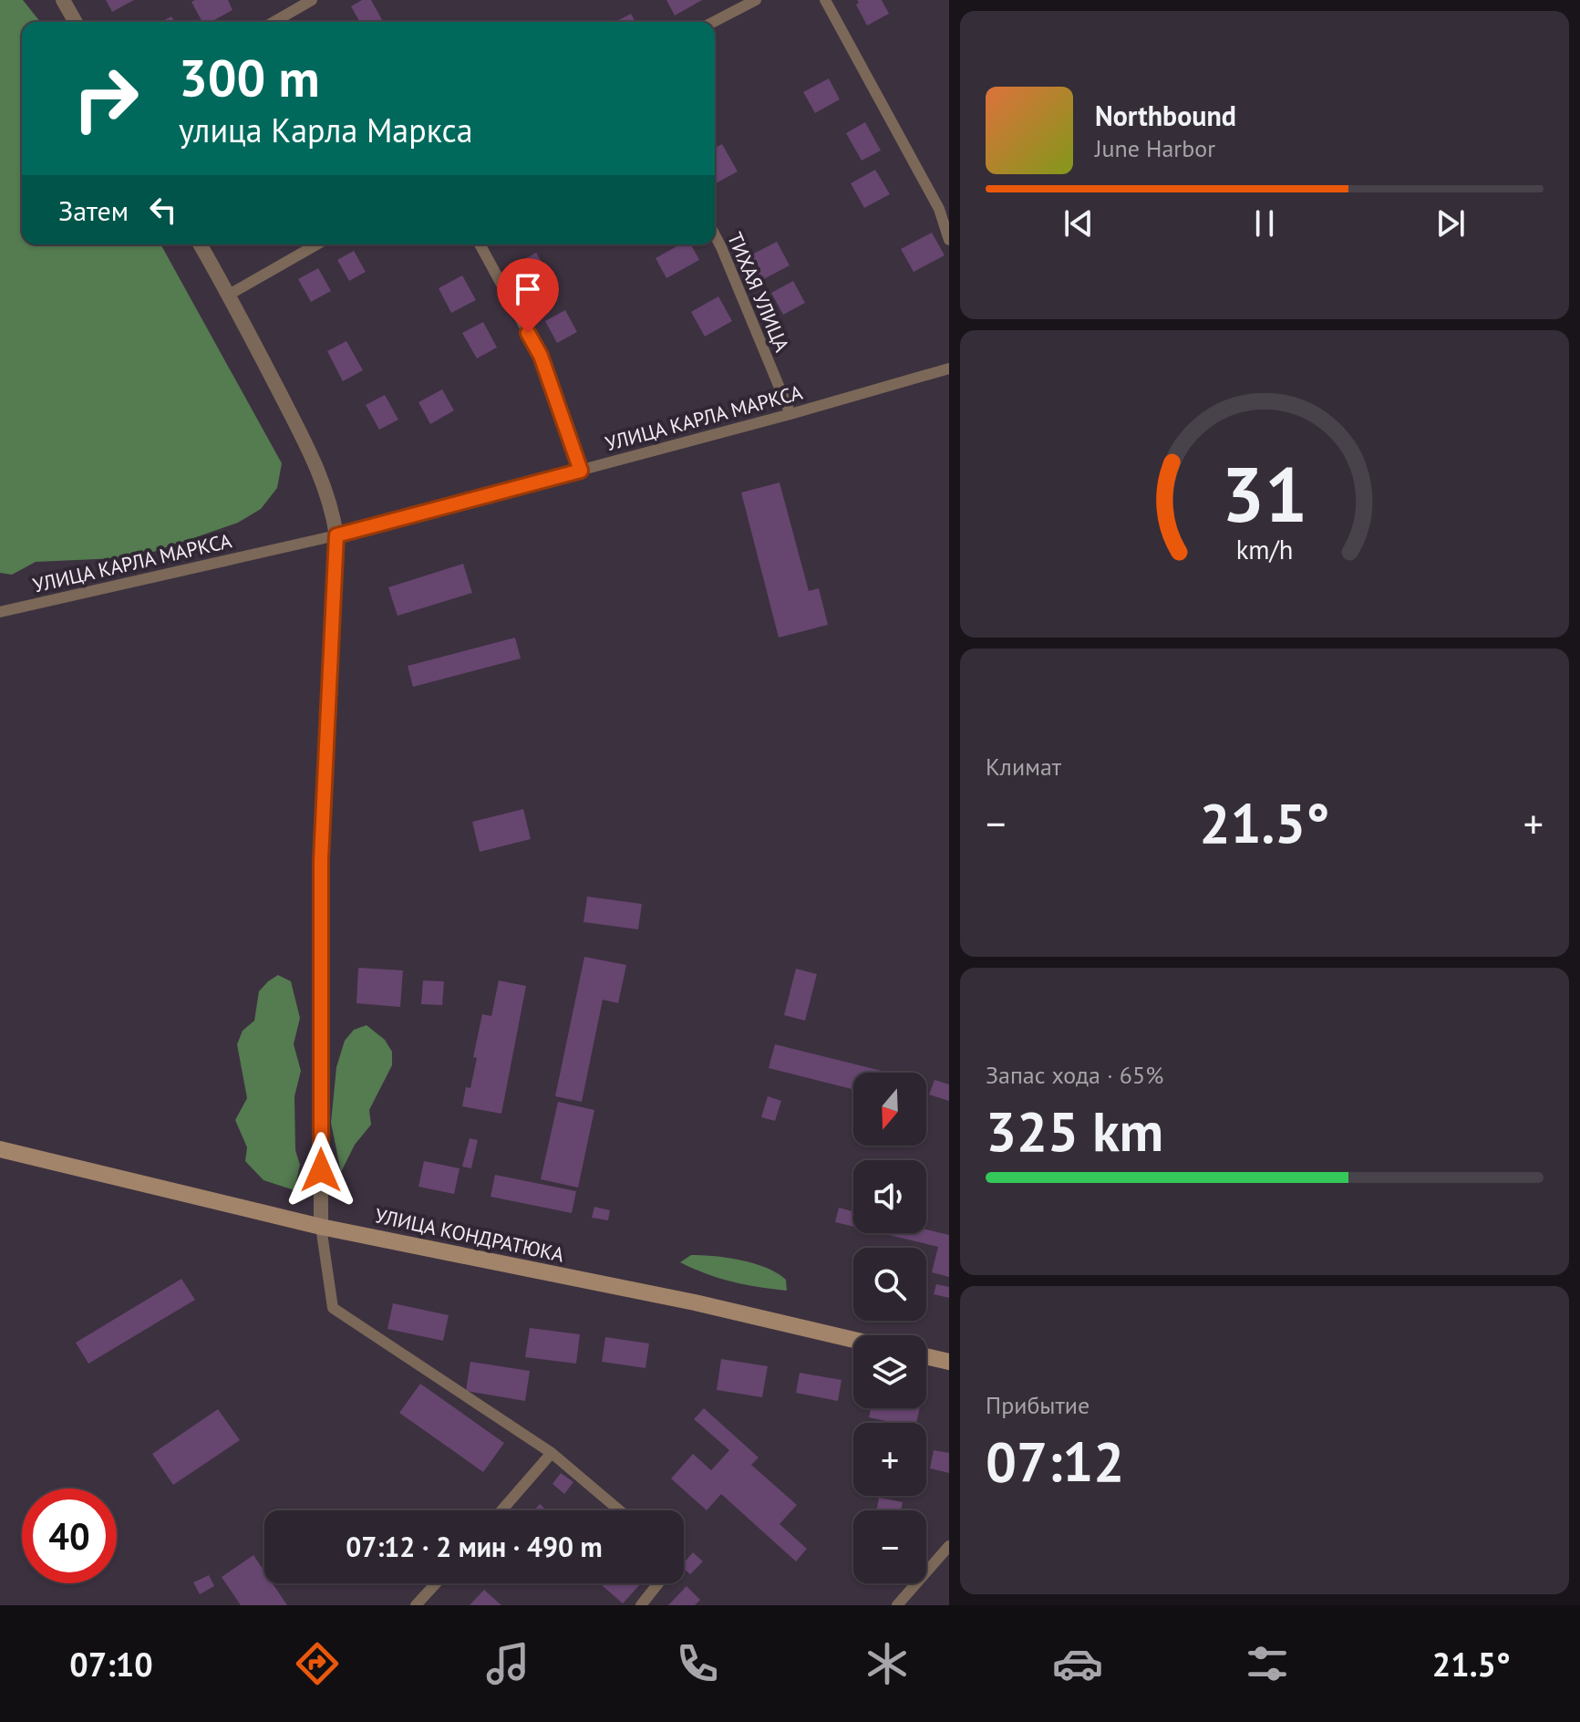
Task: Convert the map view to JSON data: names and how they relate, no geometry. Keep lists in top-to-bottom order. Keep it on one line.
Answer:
{"streets":{"main road":["УЛИЦА КОНДРАТЮКА"],"street":["ТИХАЯ УЛИЦА","УЛИЦА КАРЛА МАРКСА"]},"crossings":[["ТИХАЯ УЛИЦА","УЛИЦА КАРЛА МАРКСА"]],"north":"bottom","page":{"turn":["300 m","улица Карла Маркса"],"song":["Northbound","June Harbor"],"then":"Затем","tile":["Климат",["Запас хода · 65%","325 km"],["Прибытие","07:12"]],"heat":["−","21.5°","+"],"map_buttons":["+","−"],"limit":"40","trip":"07:12 · 2 мин · 490 m","tabs":["07:10","21.5°"],"gauge":["31","km/h"]}}
